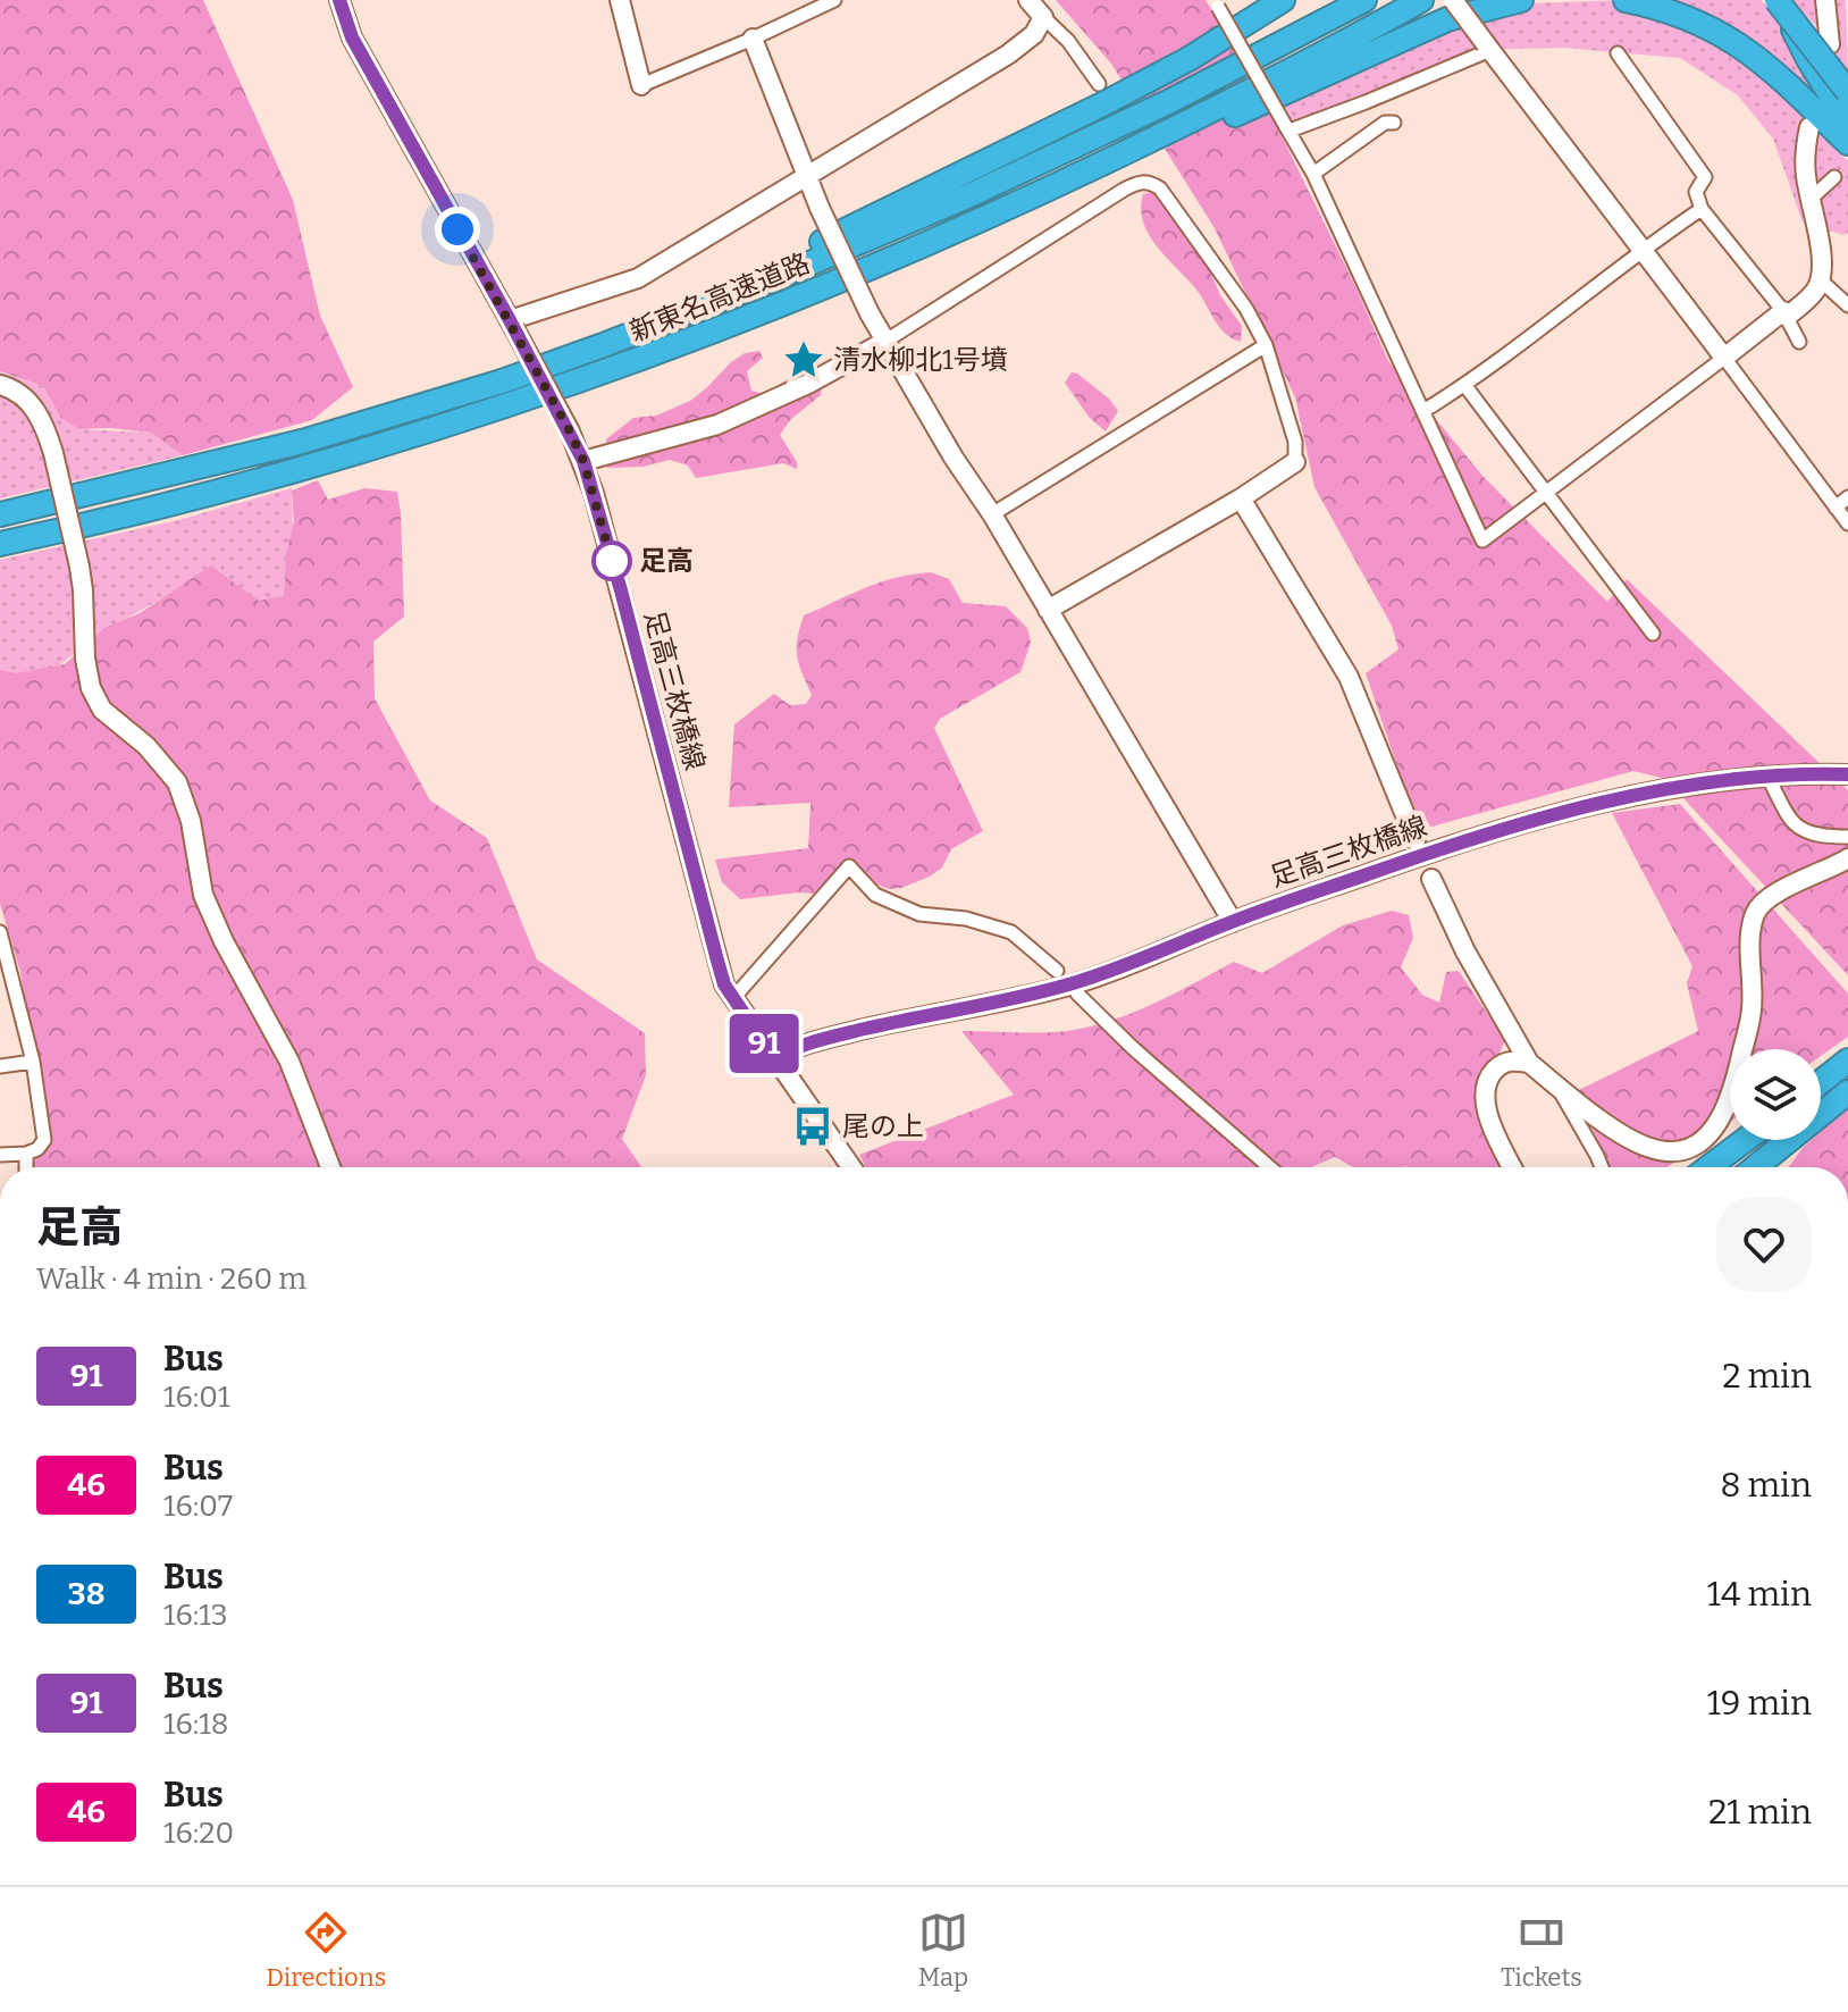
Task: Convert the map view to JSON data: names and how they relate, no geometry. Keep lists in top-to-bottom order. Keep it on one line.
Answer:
{"streets":{"highway":["新東名高速道路"],"street":["足高三枚橋線"]},"places":{"place":["清水柳北1号墳"],"other":["足高"],"bus stop":["尾の上"]},"lines":["bus line 91"],"page":{"on_map":"91","heading":["足高","Walk · 4 min · 260 m"],"list":[{"mark":"91","name":"Bus","note":"16:01","value":"2 min"},{"mark":"46","name":"Bus","note":"16:07","value":"8 min"},{"mark":"38","name":"Bus","note":"16:13","value":"14 min"},{"mark":"91","name":"Bus","note":"16:18","value":"19 min"},{"mark":"46","name":"Bus","note":"16:20","value":"21 min"}],"tabs":["Directions","Map","Tickets"]}}
